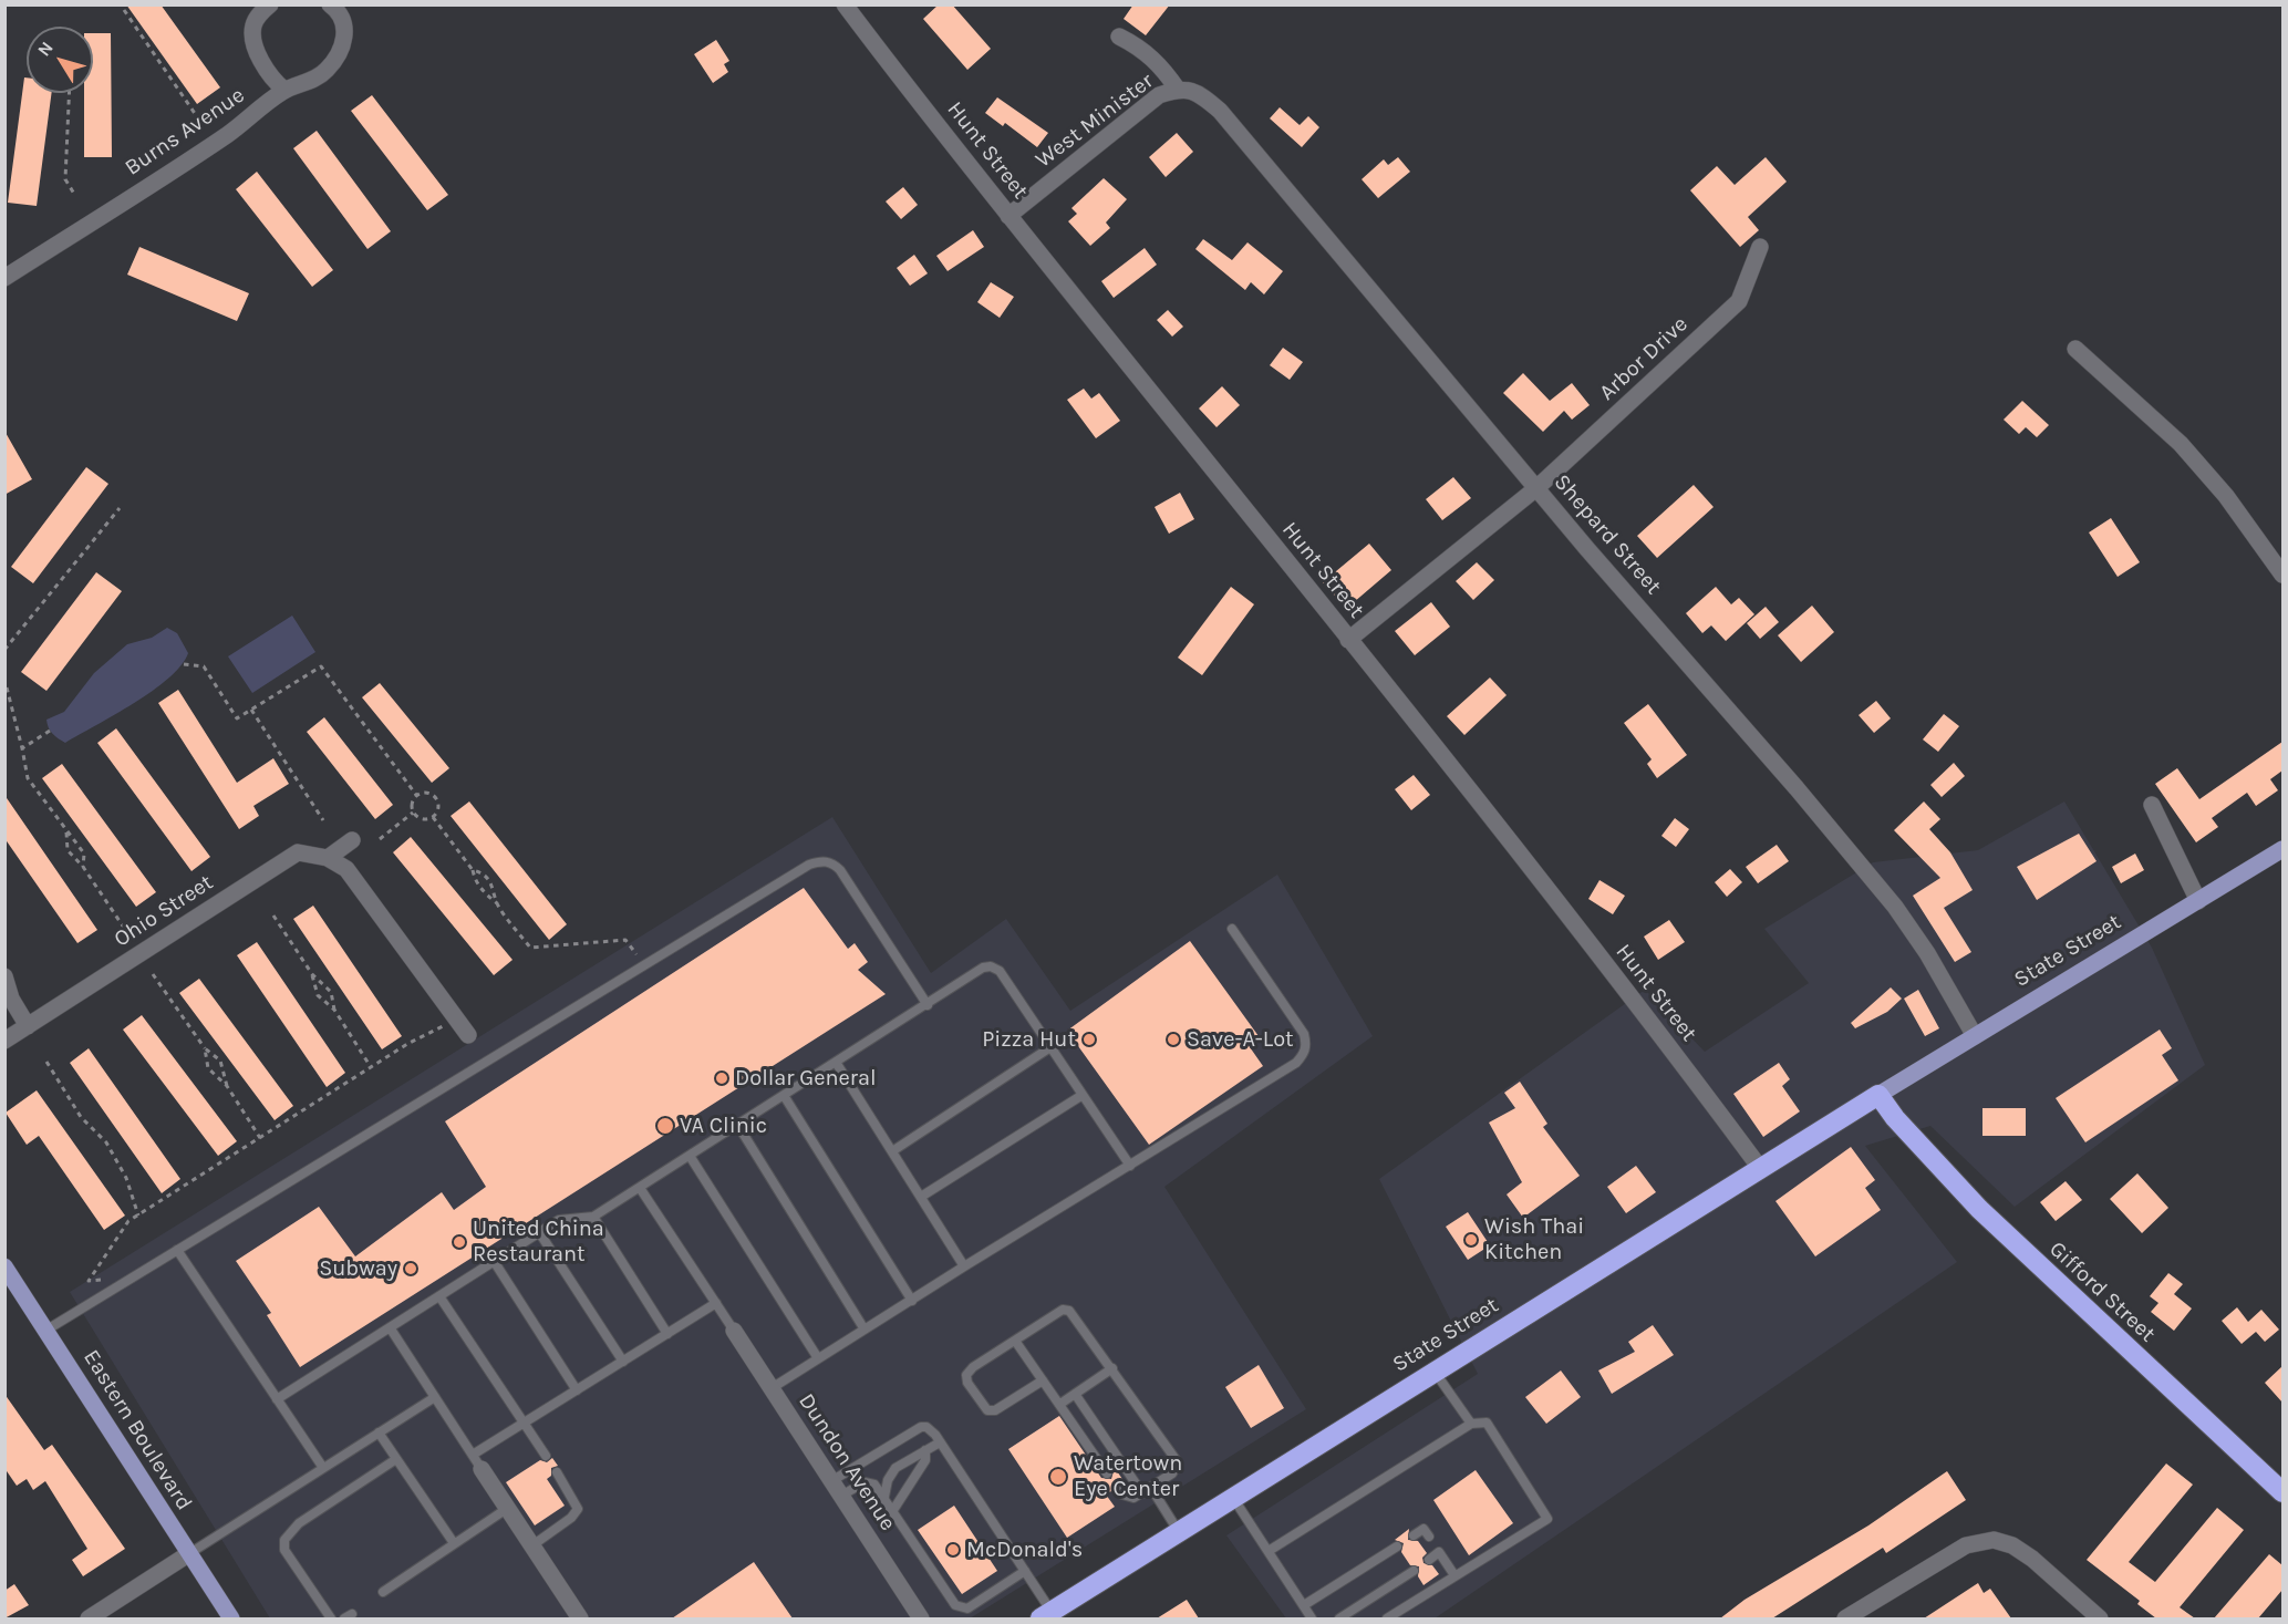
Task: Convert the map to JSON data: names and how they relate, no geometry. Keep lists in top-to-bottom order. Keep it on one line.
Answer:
{"streets":{"highway":["State Street","Gifford Street"],"main road":["Eastern Boulevard"],"street":["West Minister","Burns Avenue","Hunt Street","Arbor Drive","Shepard Street","Ohio Street","Dundon Avenue"]},"crossings":[["West Minister","Hunt Street"],["West Minister","Shepard Street"],["Hunt Street","Arbor Drive"],["Hunt Street","State Street"],["Arbor Drive","Shepard Street"],["Shepard Street","State Street"],["State Street","Gifford Street"]],"places":["Pizza Hut","Save-A-Lot","Dollar General","VA Clinic","Wish Thai Kitchen","United China Restaurant","Subway","Watertown Eye Center","McDonald's"],"north":"top left"}
